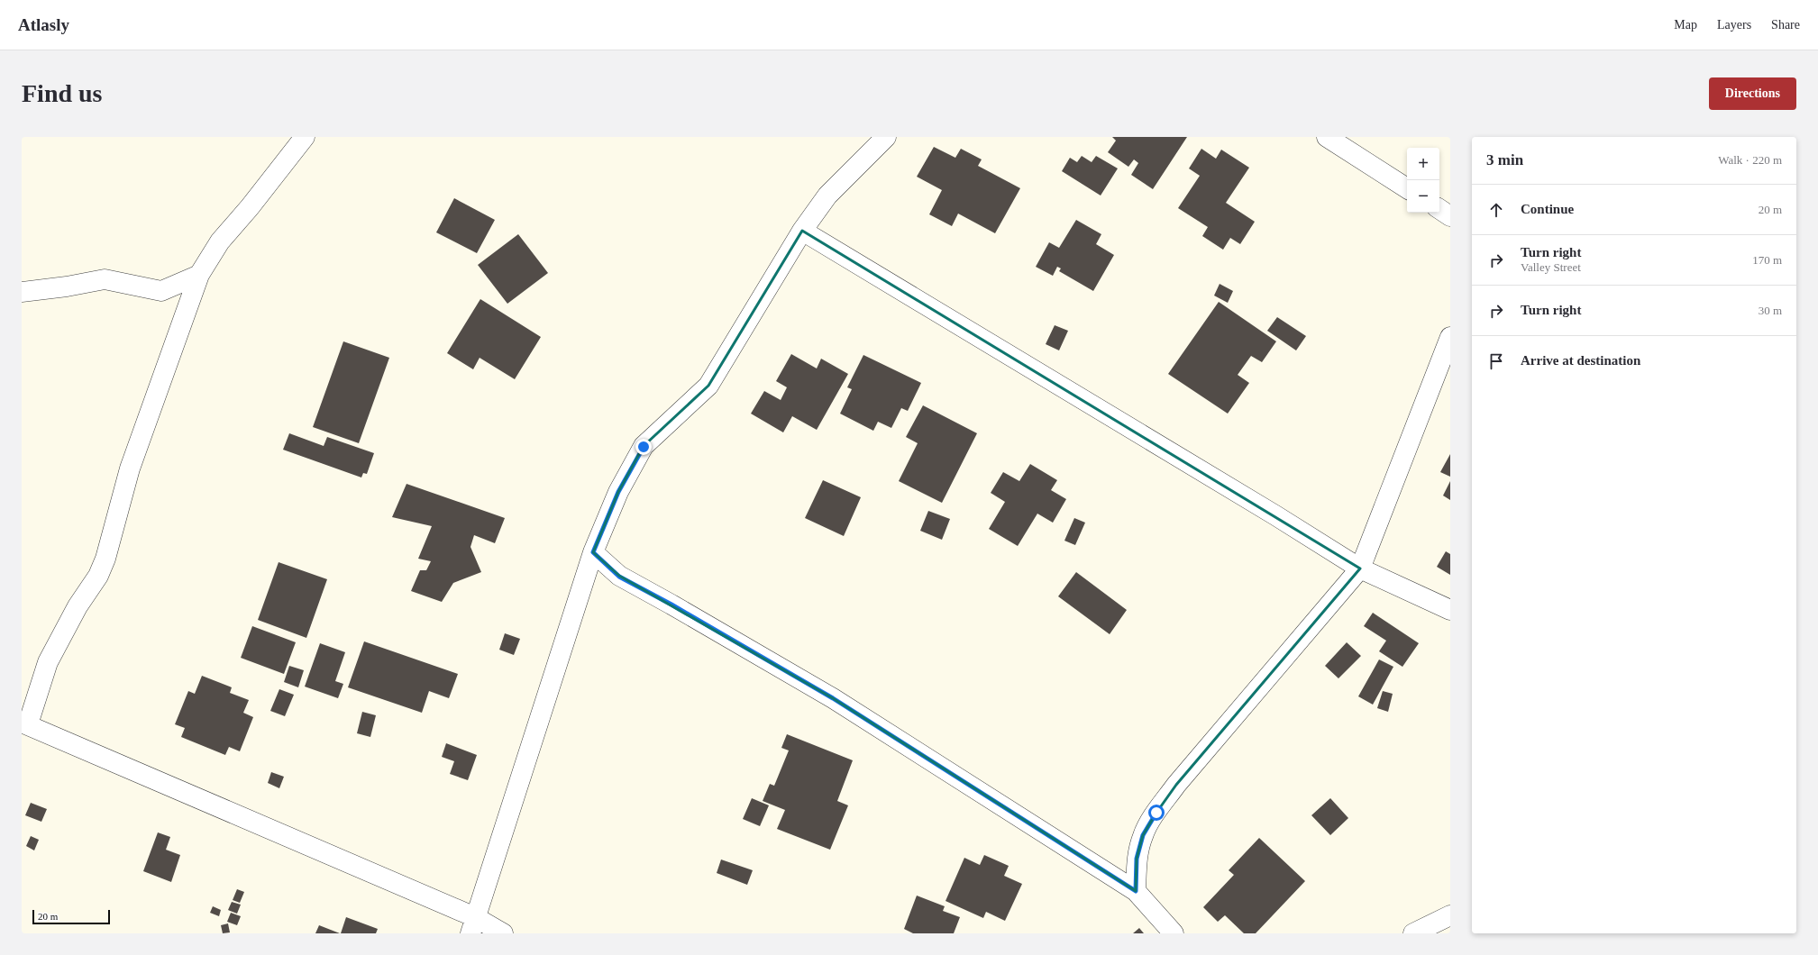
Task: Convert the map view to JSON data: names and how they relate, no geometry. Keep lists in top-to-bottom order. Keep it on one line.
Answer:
{"scale_bar":"20 m","page":{"header":"Atlasly","nav":["Map","Layers","Share"],"buttons":"Directions","title":"Find us","heading":["3 min","Walk · 220 m"],"map_buttons":["+","−"],"list":[["Continue","20 m"],["Turn right","Valley Street","170 m"],["Turn right","30 m"],"Arrive at destination"],"scale":"20 m"}}
